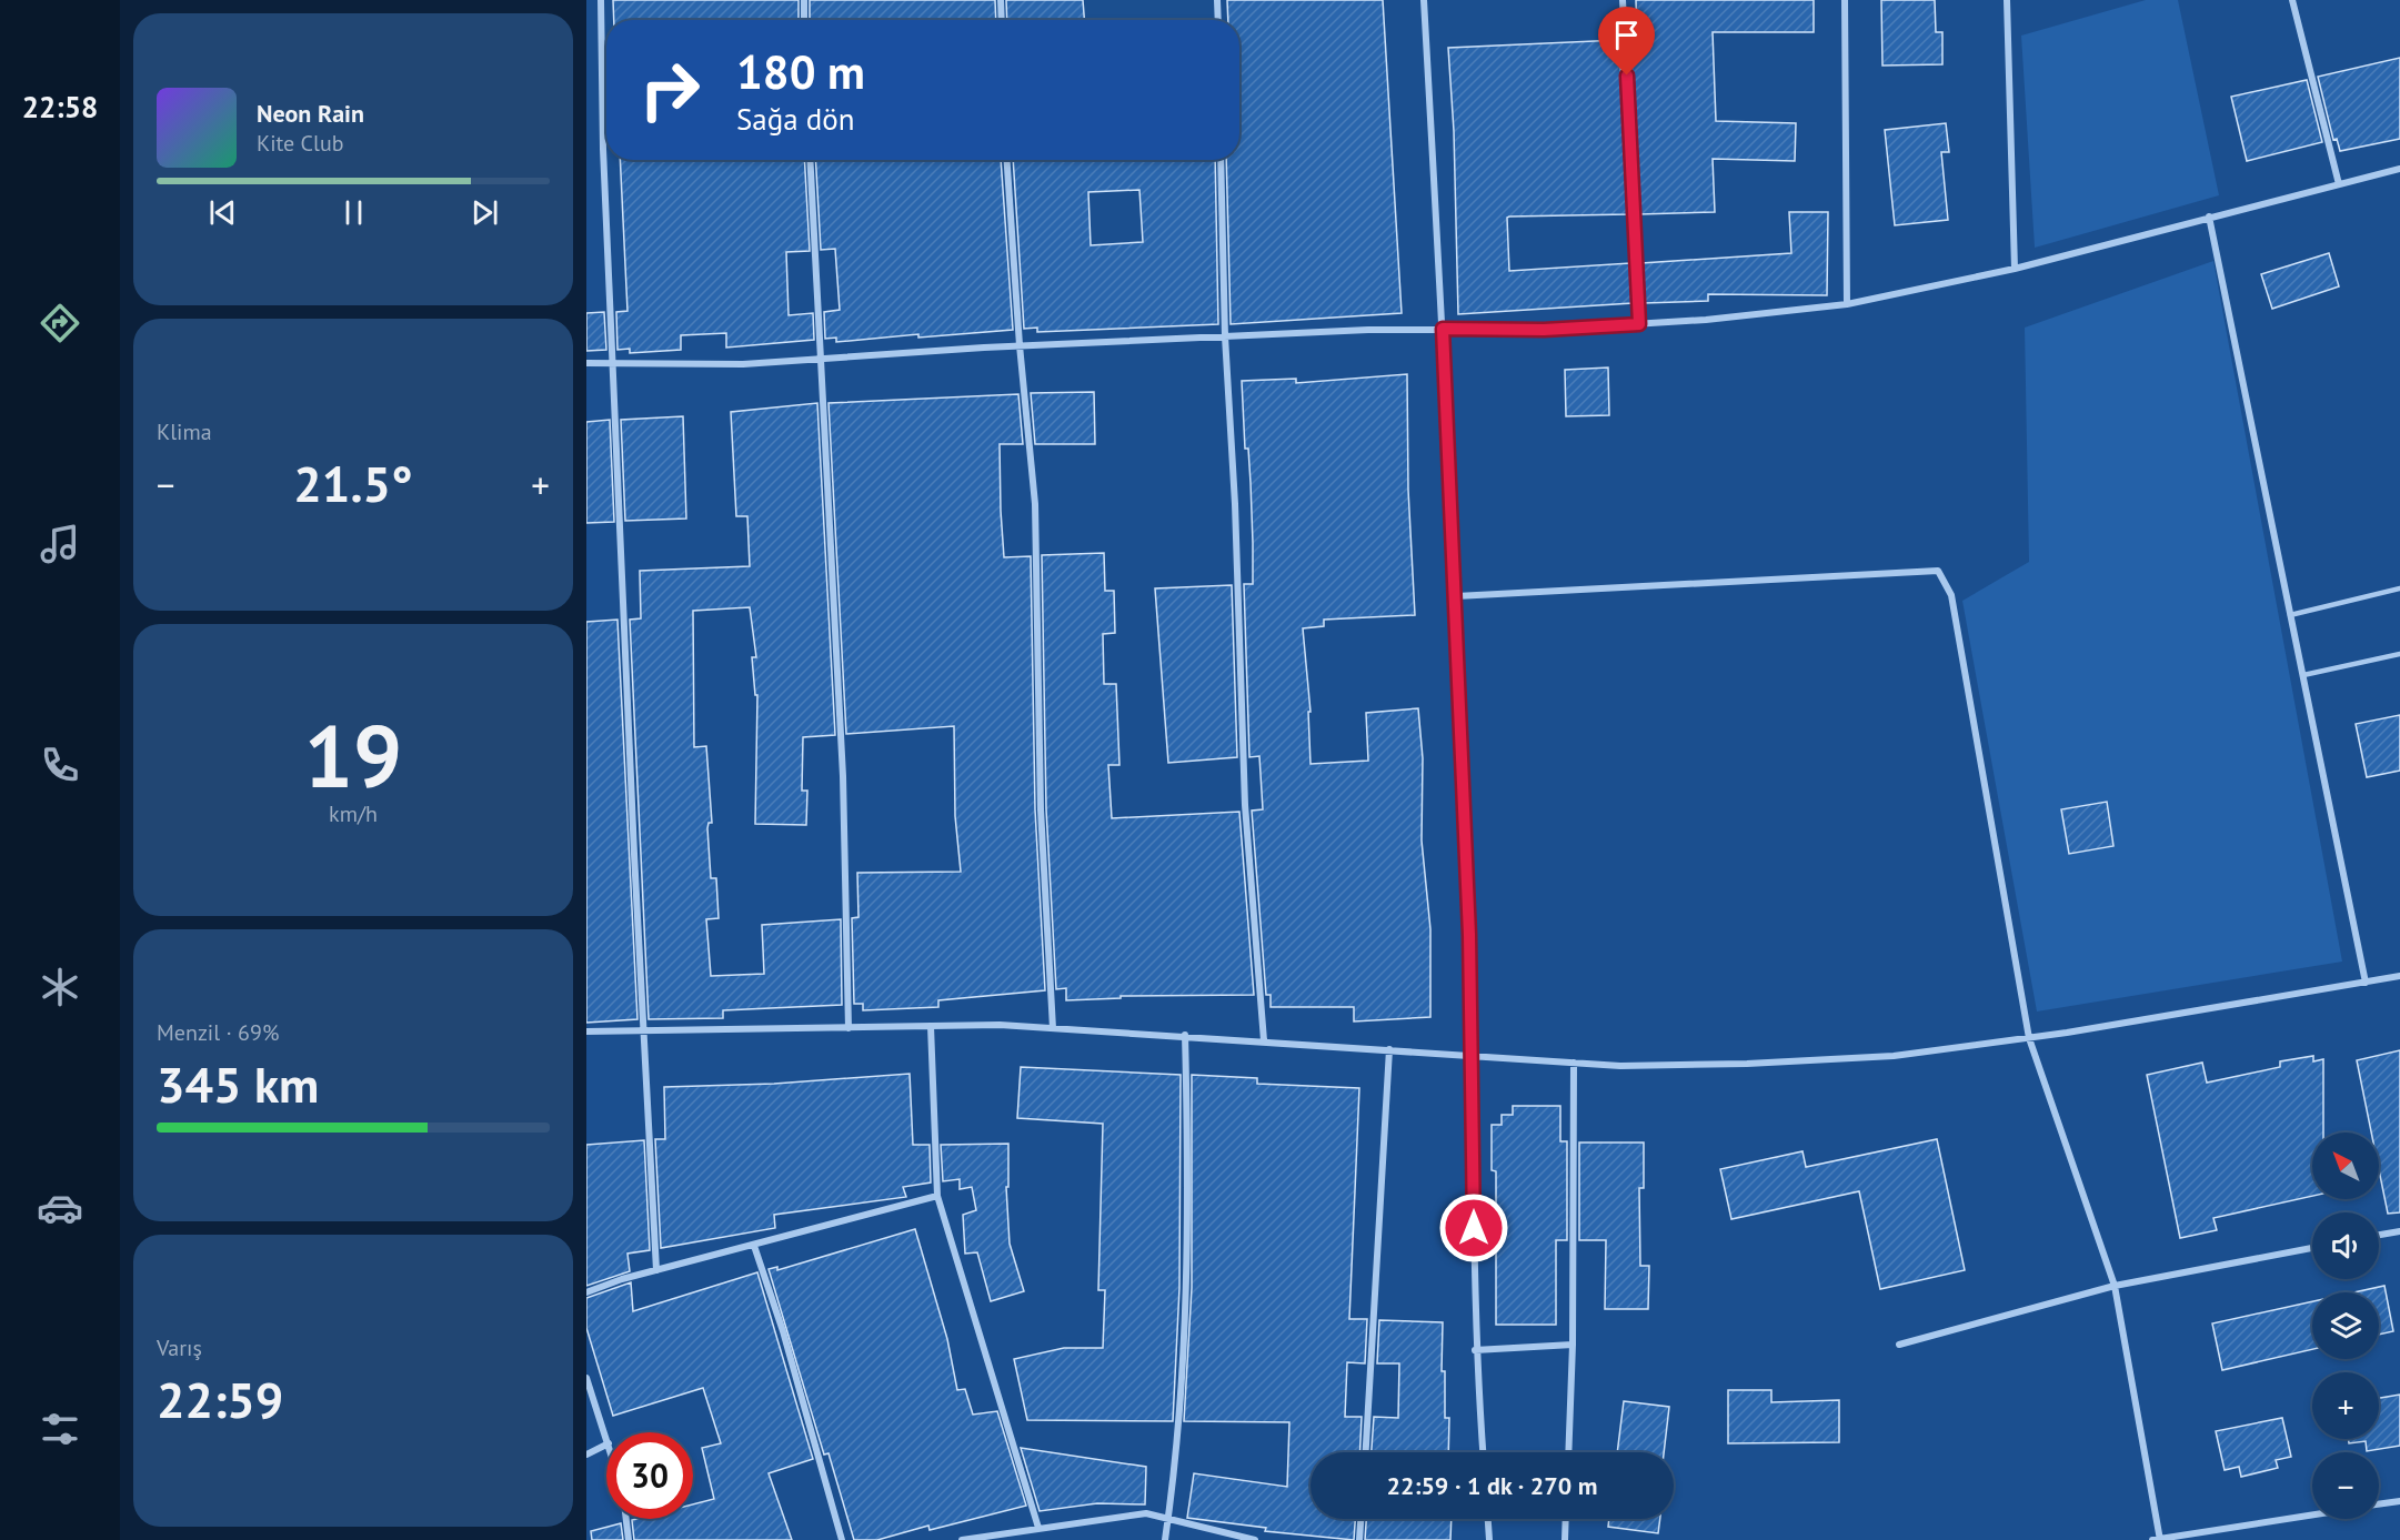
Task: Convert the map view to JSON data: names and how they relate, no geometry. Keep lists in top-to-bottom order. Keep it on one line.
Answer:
{"north":"top left","page":{"tabs":"22:58","turn":["180 m","Sağa dön"],"song":["Neon Rain","Kite Club"],"tile":["Klima",["19","km/h"],["Menzil · 69%","345 km"],["Varış","22:59"]],"heat":["−","21.5°","+"],"map_buttons":["+","−"],"limit":"30","trip":"22:59 · 1 dk · 270 m"}}
